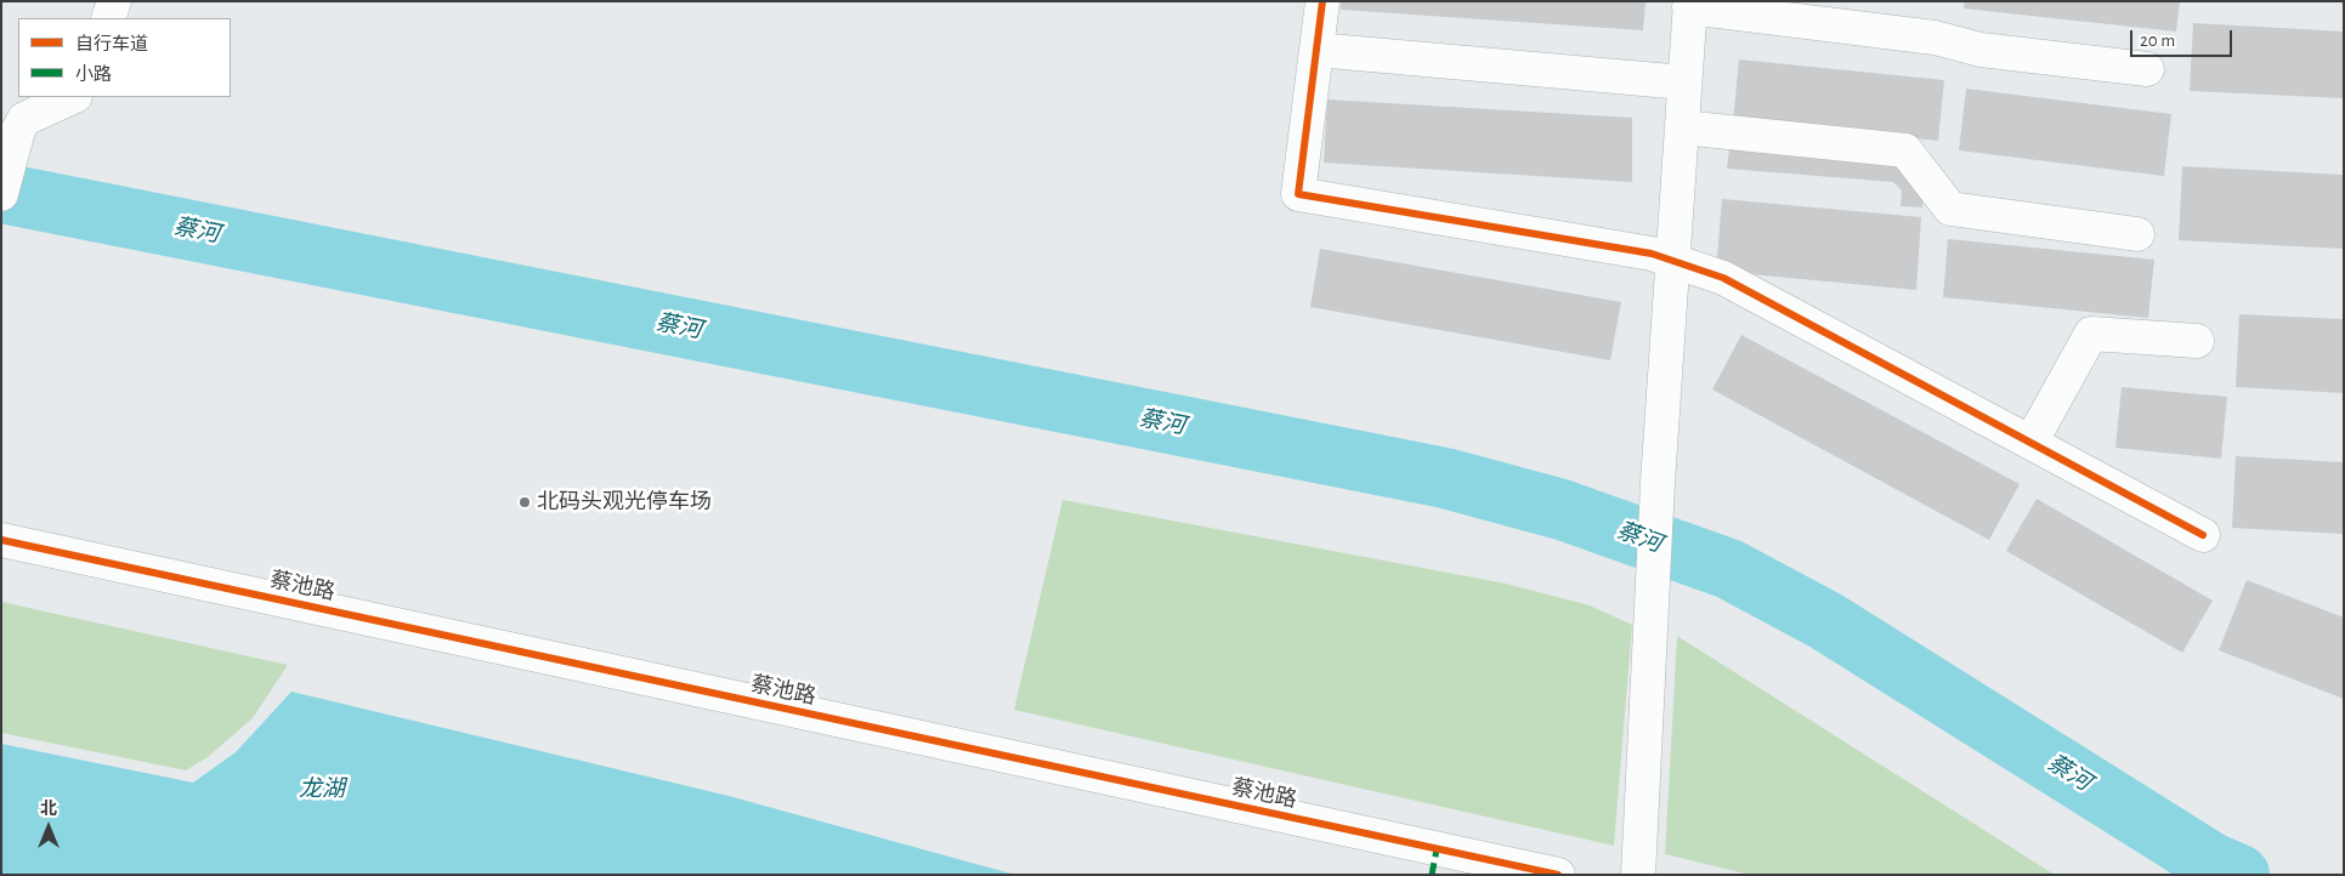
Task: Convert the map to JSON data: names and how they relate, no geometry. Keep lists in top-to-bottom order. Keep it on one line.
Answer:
{"streets":{"street":["蔡池路"]},"water":["蔡河","龙湖"],"places":["北码头观光停车场"],"legend":["自行车道","小路"],"scale_bar":"20 m","north":"top"}
